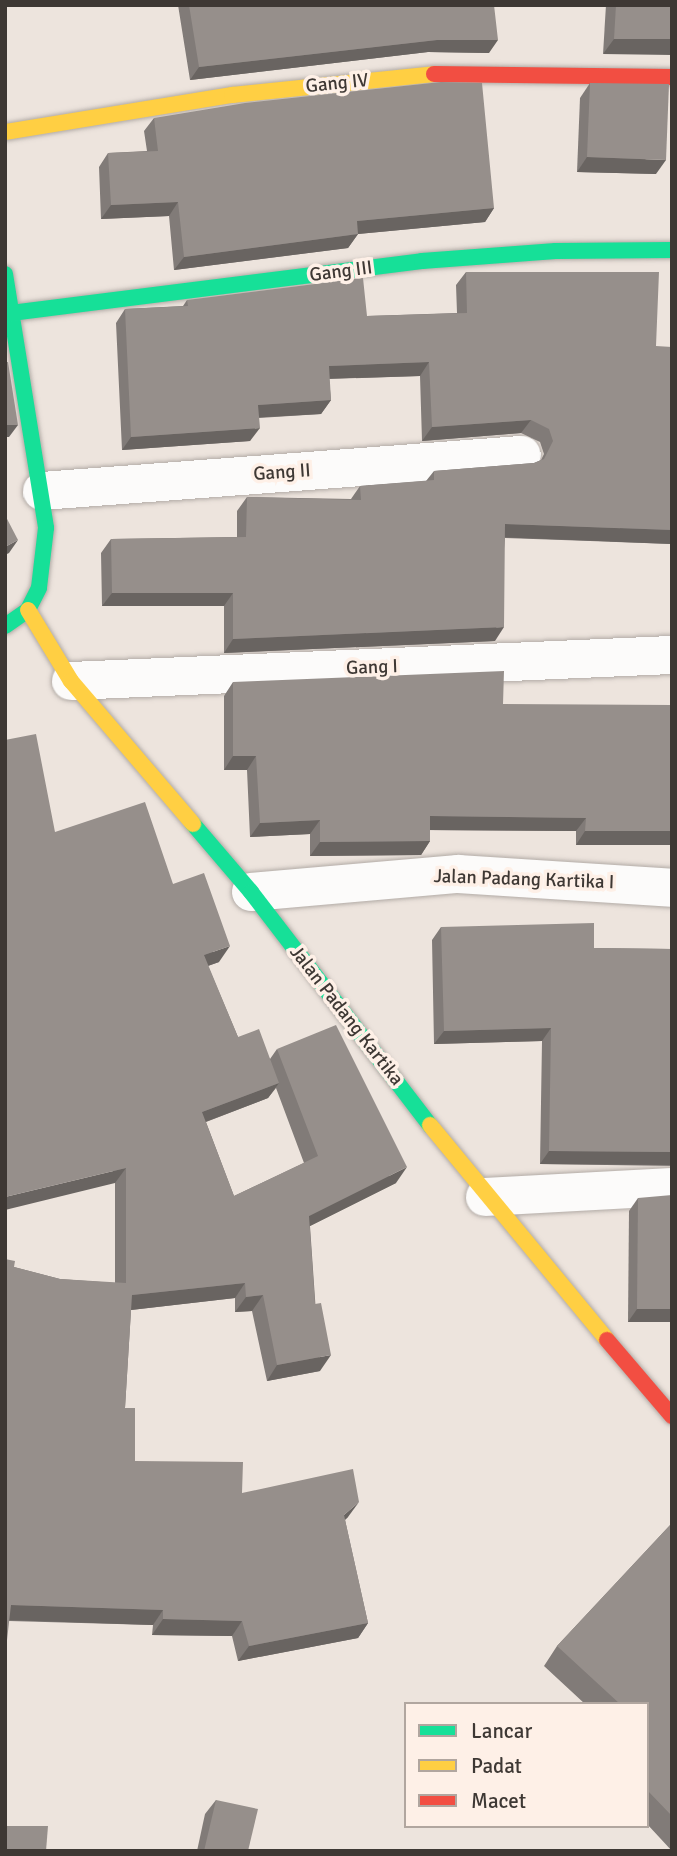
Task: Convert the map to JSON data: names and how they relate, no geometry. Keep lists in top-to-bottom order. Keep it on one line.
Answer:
{"streets":{"street":["Gang IV","Gang III","Gang II","Gang I","Jalan Padang Kartika I","Jalan Padang Kartika"]},"crossings":[["Gang I","Jalan Padang Kartika"],["Jalan Padang Kartika I","Jalan Padang Kartika"]],"legend":["Lancar","Padat","Macet"]}
